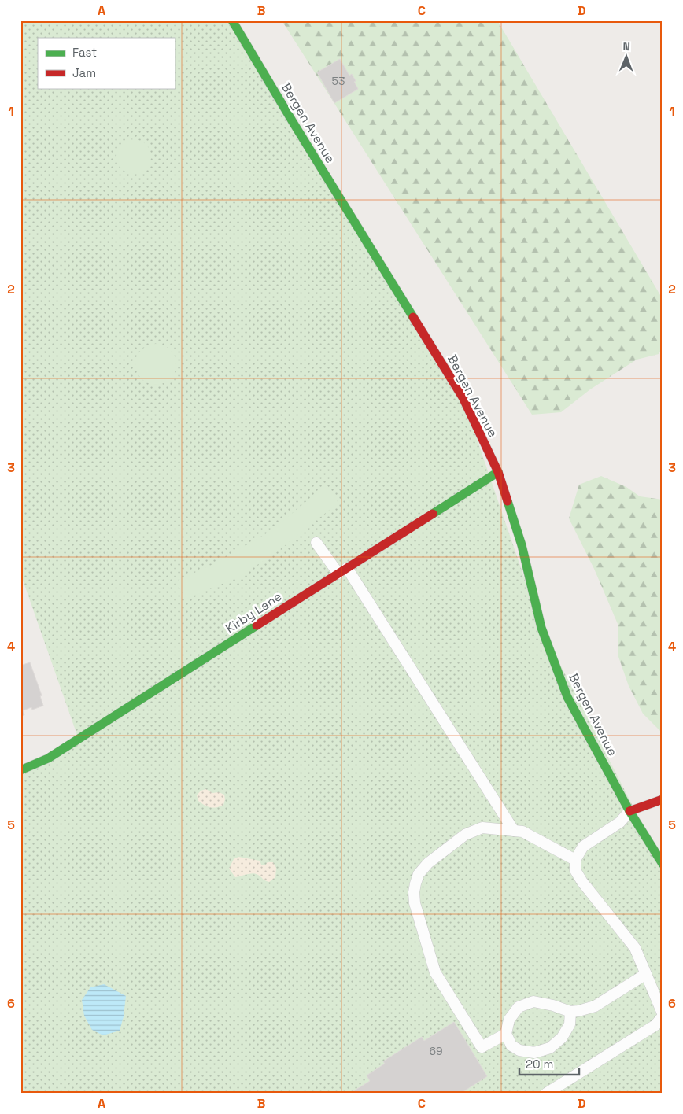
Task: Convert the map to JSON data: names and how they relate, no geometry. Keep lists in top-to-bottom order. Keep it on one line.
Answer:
{"streets":{"main road":["Bergen Avenue","Kirby Lane"]},"crossings":[["Bergen Avenue","Kirby Lane"]],"house_numbers":["53","69"],"legend":["Fast","Jam"],"scale_bar":"20 m","north":"top","grid":{"columns":["A","B","C","D"],"rows":["1","2","3","4","5","6"]}}
